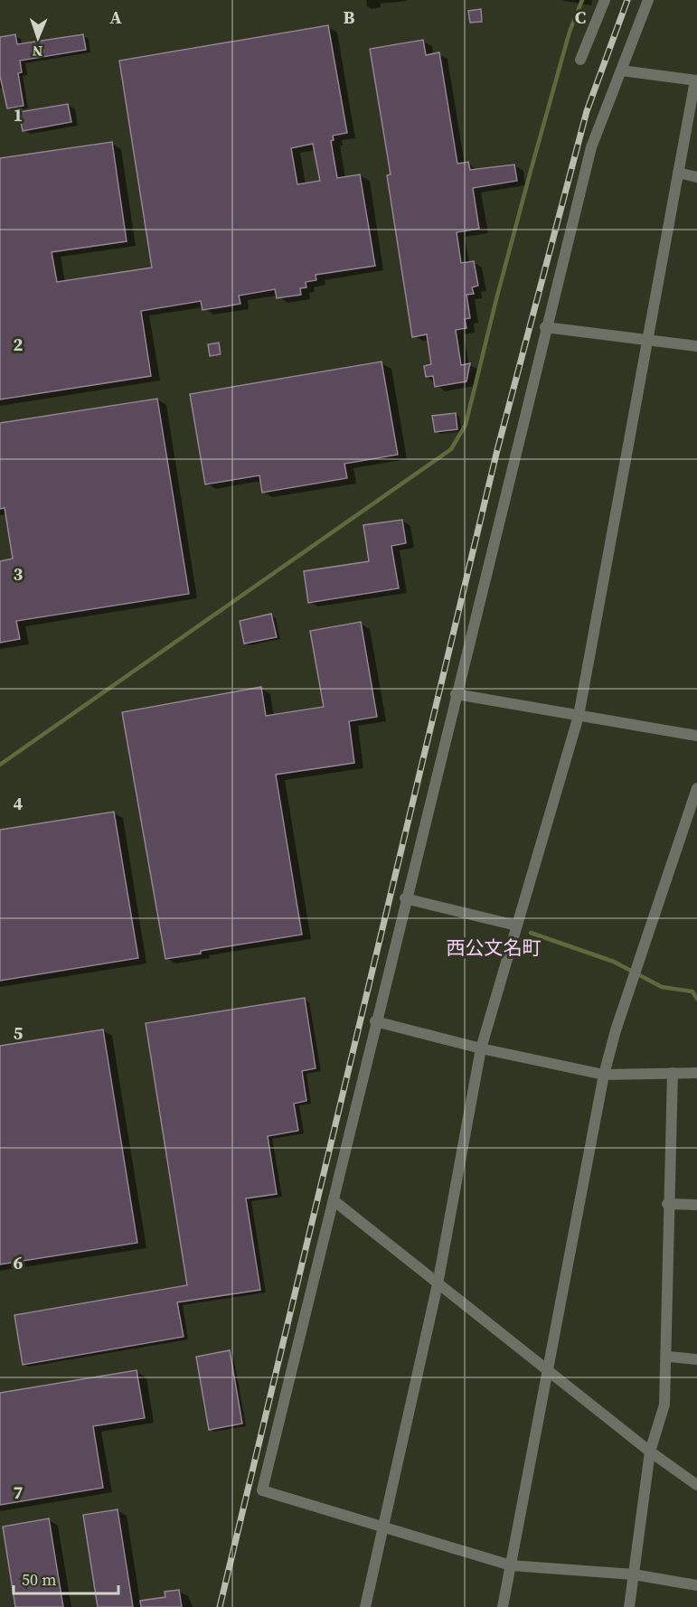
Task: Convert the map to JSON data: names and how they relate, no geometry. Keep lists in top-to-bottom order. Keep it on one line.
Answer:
{"districts":["西公文名町"],"scale_bar":"50 m","north":"bottom","grid":{"columns":["A","B","C"],"rows":["1","2","3","4","5","6","7"]}}
